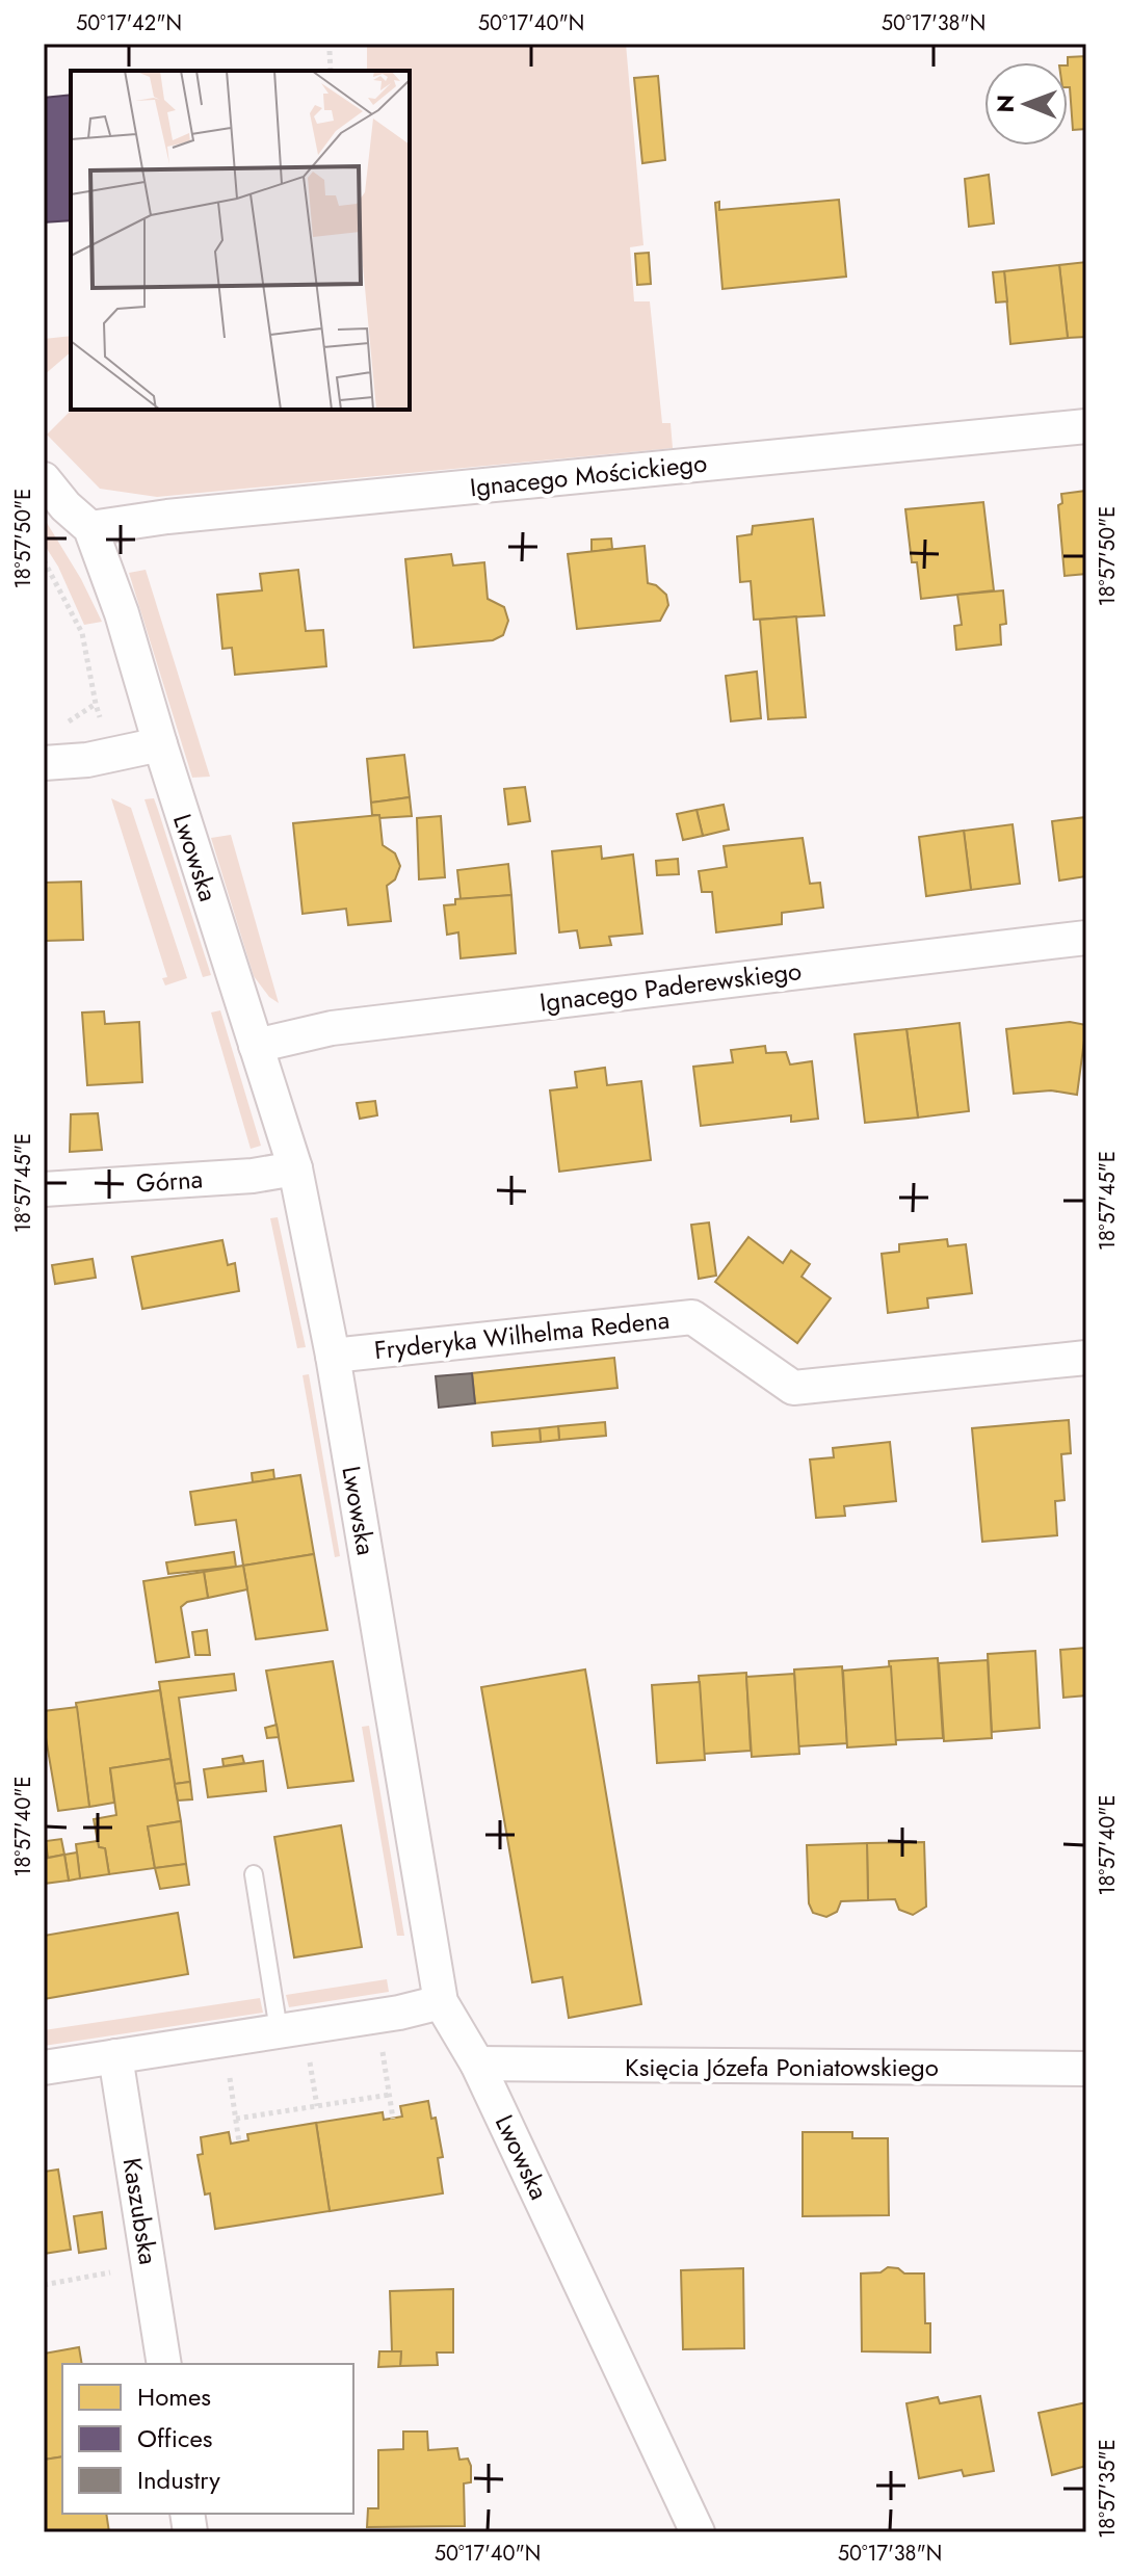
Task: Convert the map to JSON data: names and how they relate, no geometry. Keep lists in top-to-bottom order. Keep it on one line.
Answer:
{"streets":{"street":["Ignacego Mościckiego","Lwowska","Ignacego Paderewskiego","Górna","Fryderyka Wilhelma Redena","Księcia Józefa Poniatowskiego","Kaszubska"]},"crossings":[["Ignacego Mościckiego","Lwowska"],["Lwowska","Ignacego Paderewskiego"],["Lwowska","Górna"],["Lwowska","Fryderyka Wilhelma Redena"],["Lwowska","Księcia Józefa Poniatowskiego"]],"legend":["Homes","Offices","Industry"],"north":"left","coordinates":["50°17'42\"N","50°17'40\"N","50°17'38\"N","18°57'50\"E","18°57'45\"E","18°57'40\"E","18°57'35\"E"]}
